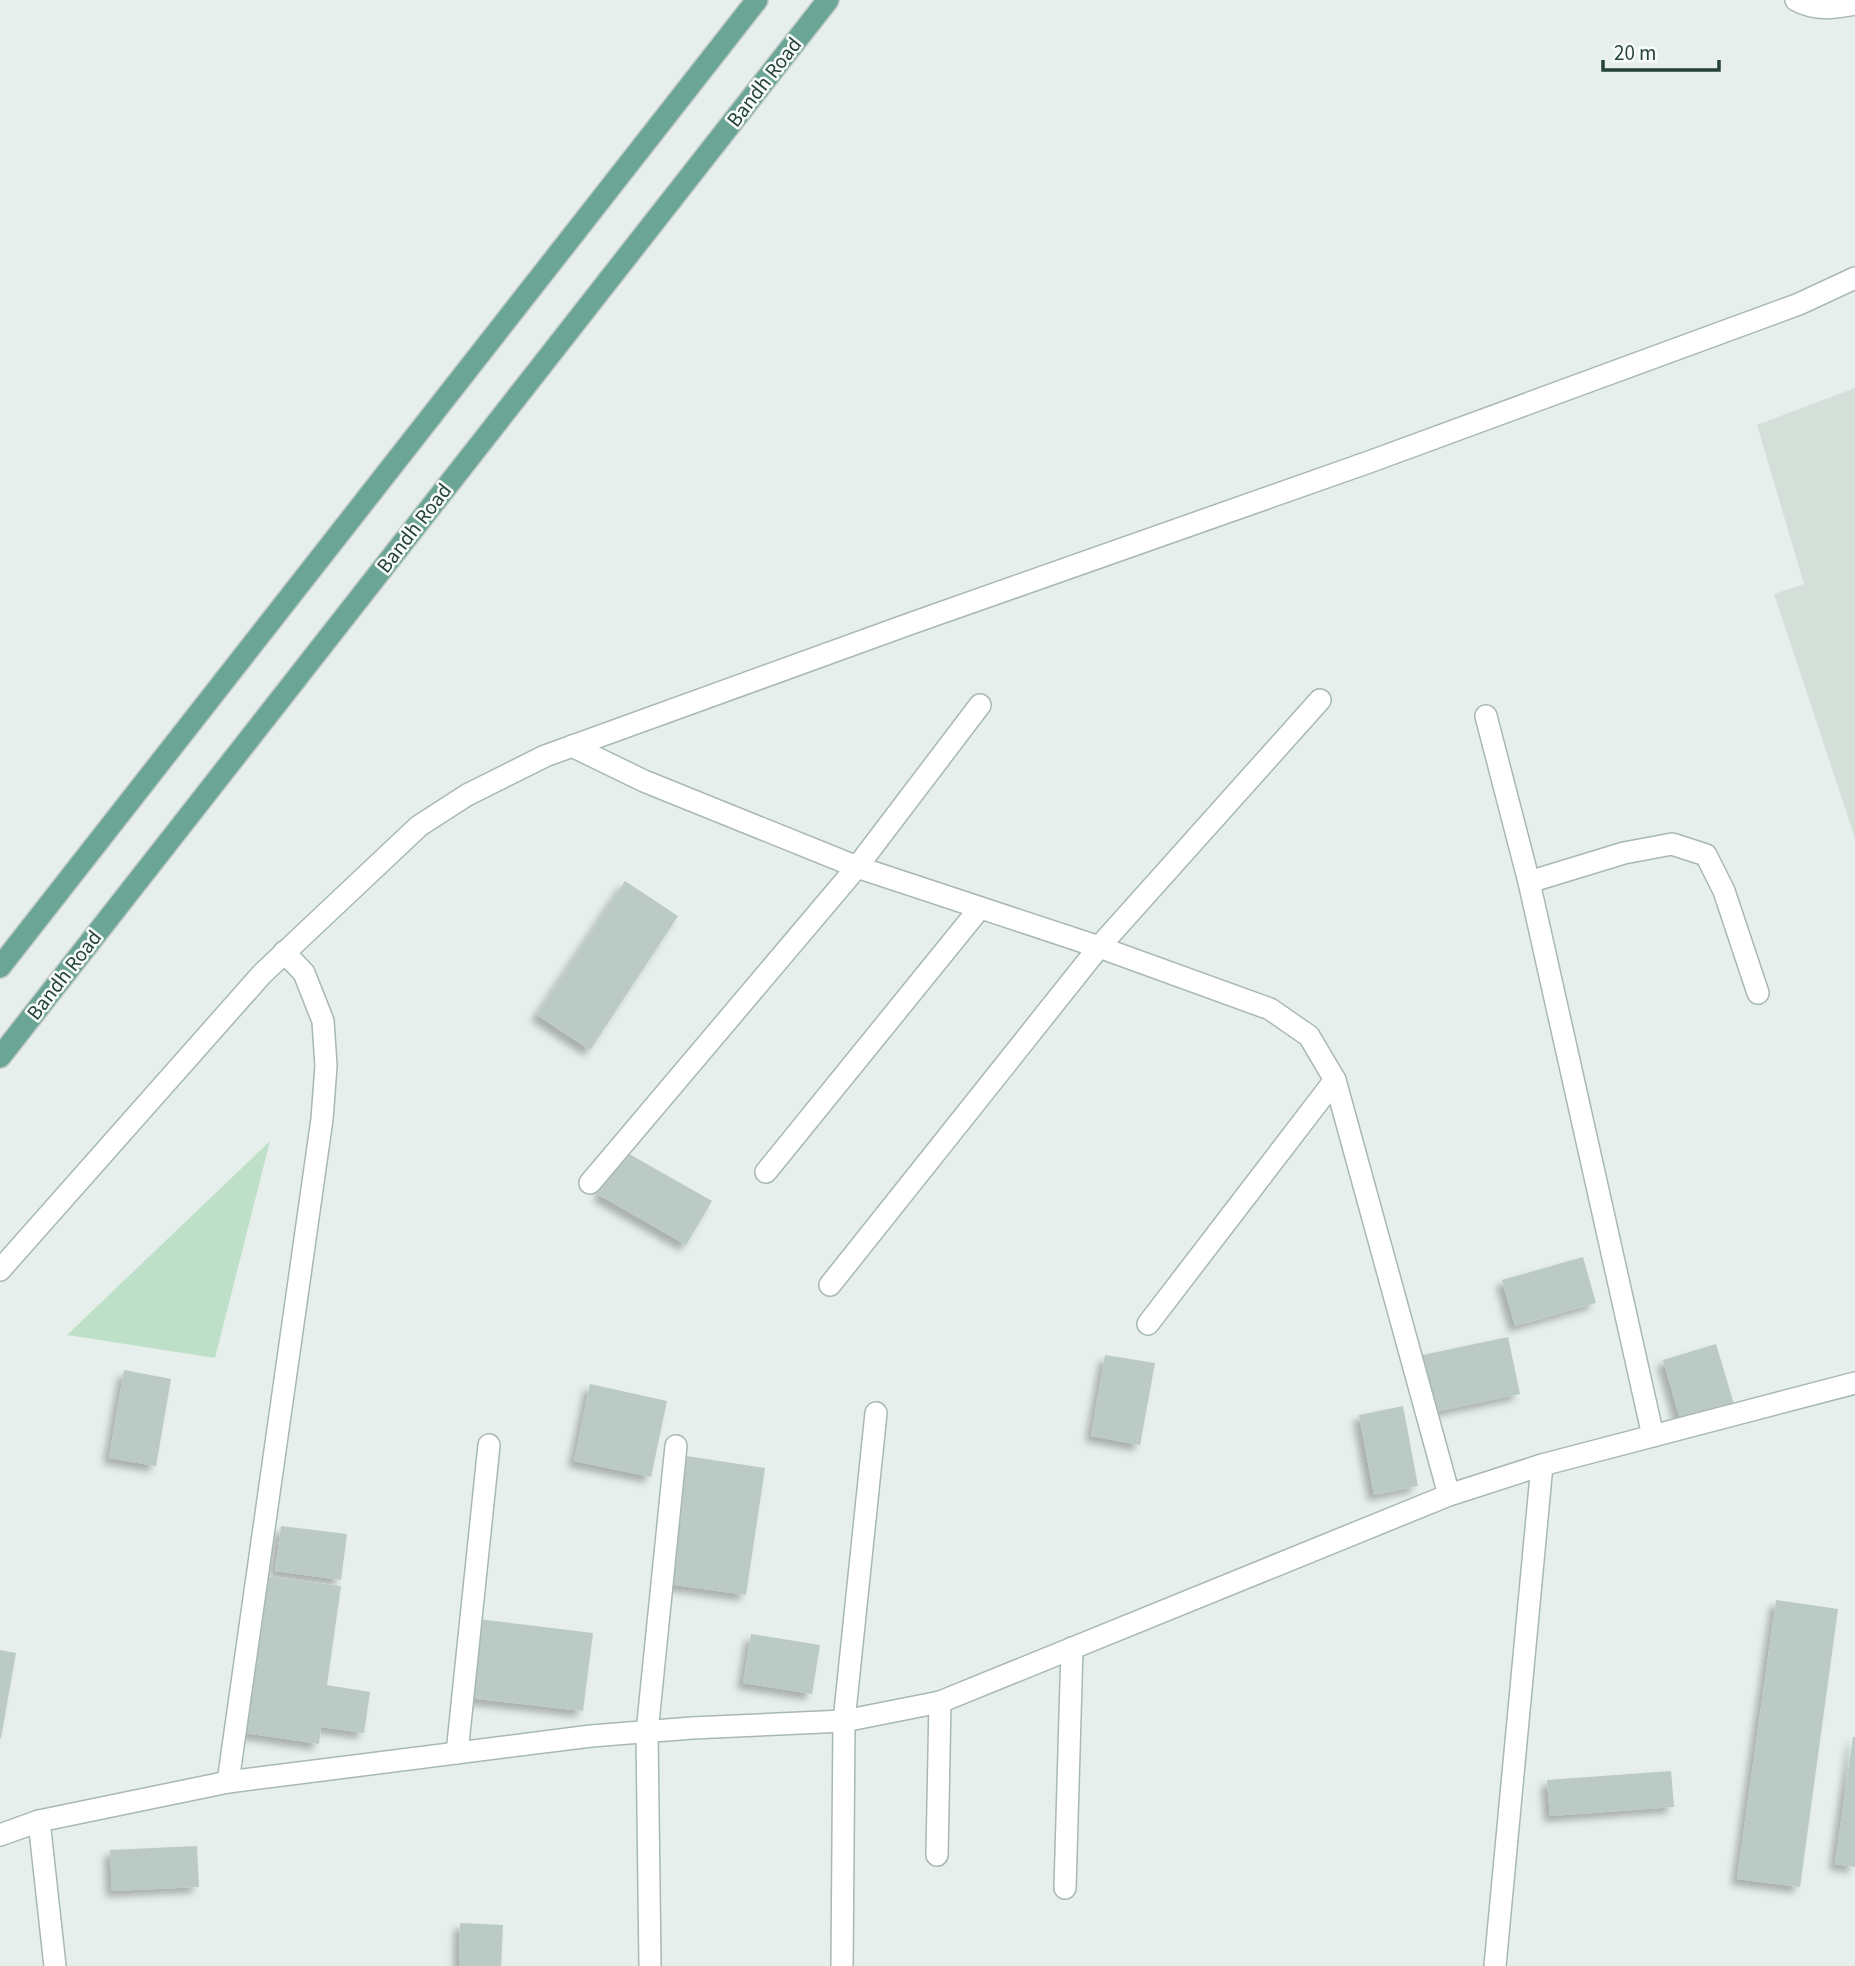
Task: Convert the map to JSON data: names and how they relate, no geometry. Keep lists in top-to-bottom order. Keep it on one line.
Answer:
{"streets":{"main road":["Bandh Road"]},"scale_bar":"20 m"}
